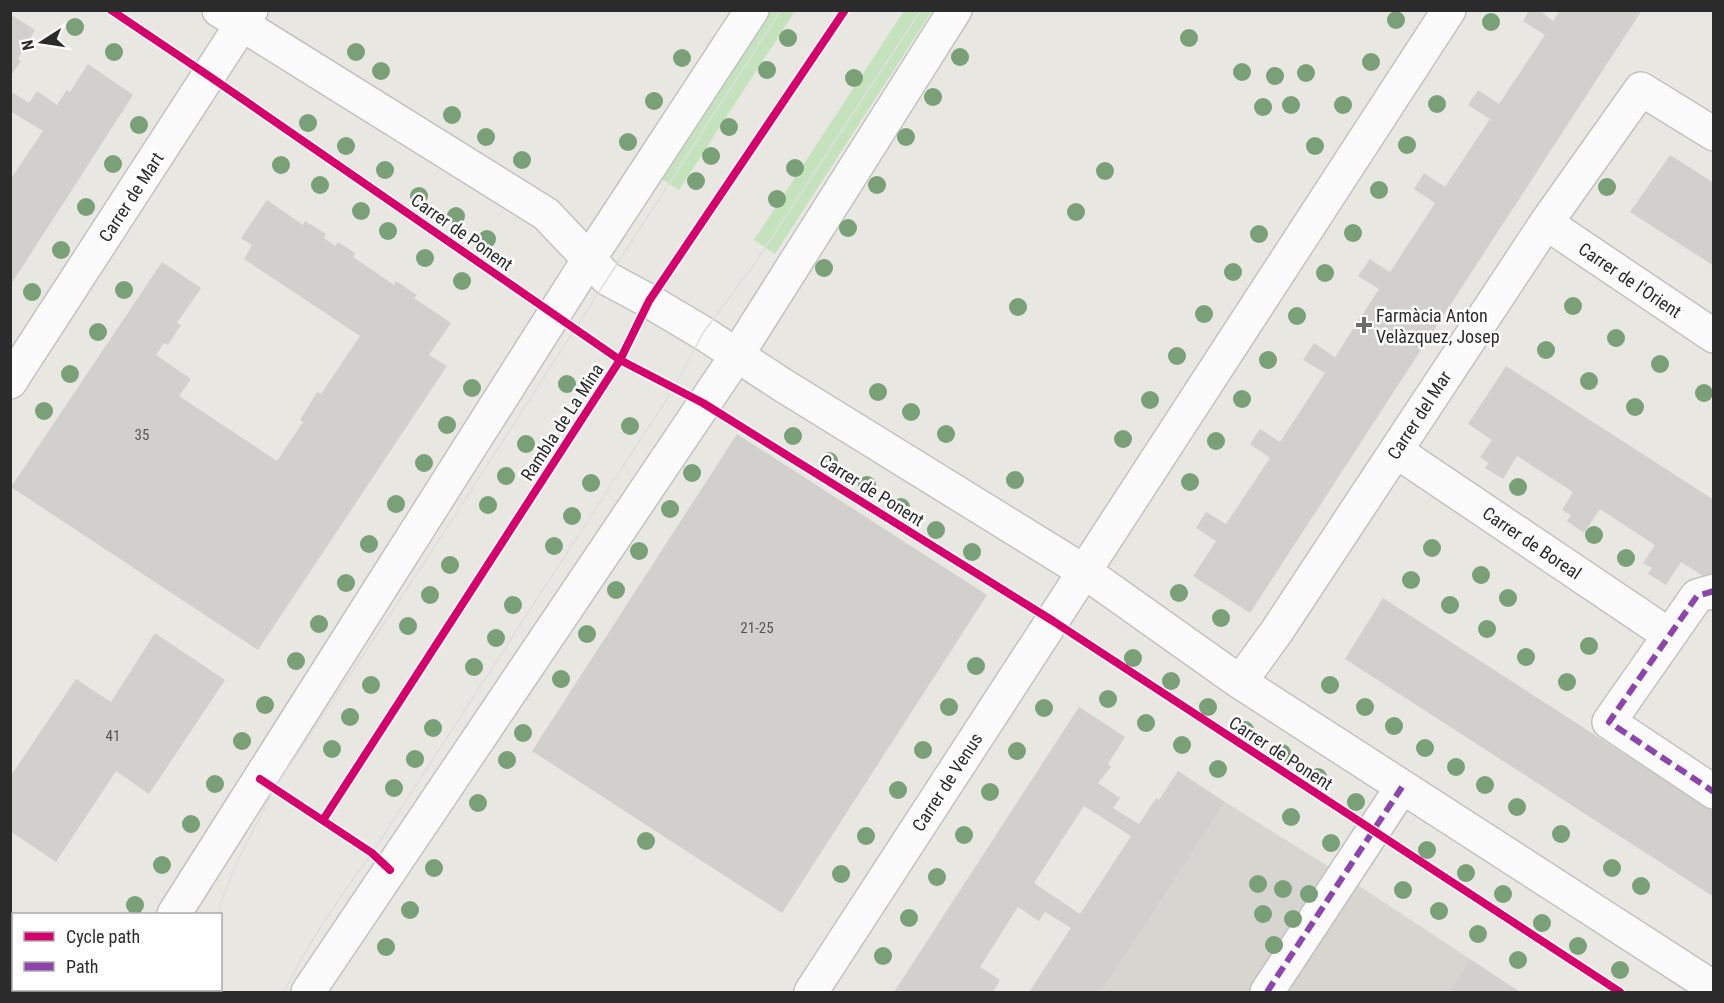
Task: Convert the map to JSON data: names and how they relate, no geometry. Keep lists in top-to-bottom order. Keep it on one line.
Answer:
{"streets":{"street":["Carrer de Mart","Carrer de Ponent","Carrer de l'Orient","Carrer del Mar","Carrer de Boreal","Carrer de Venus"],"cycle path":["Rambla de La Mina"]},"crossings":[["Carrer de Mart","Carrer de Ponent"],["Carrer de Ponent","Carrer del Mar"],["Carrer de Ponent","Rambla de La Mina"],["Carrer de Ponent","Carrer de Venus"],["Carrer de l'Orient","Carrer del Mar"],["Carrer del Mar","Carrer de Boreal"]],"places":{"health":["Farmàcia Anton Velàzquez, Josep"]},"house_numbers":["35","21-25","41"],"legend":["Cycle path","Path"],"north":"left"}
